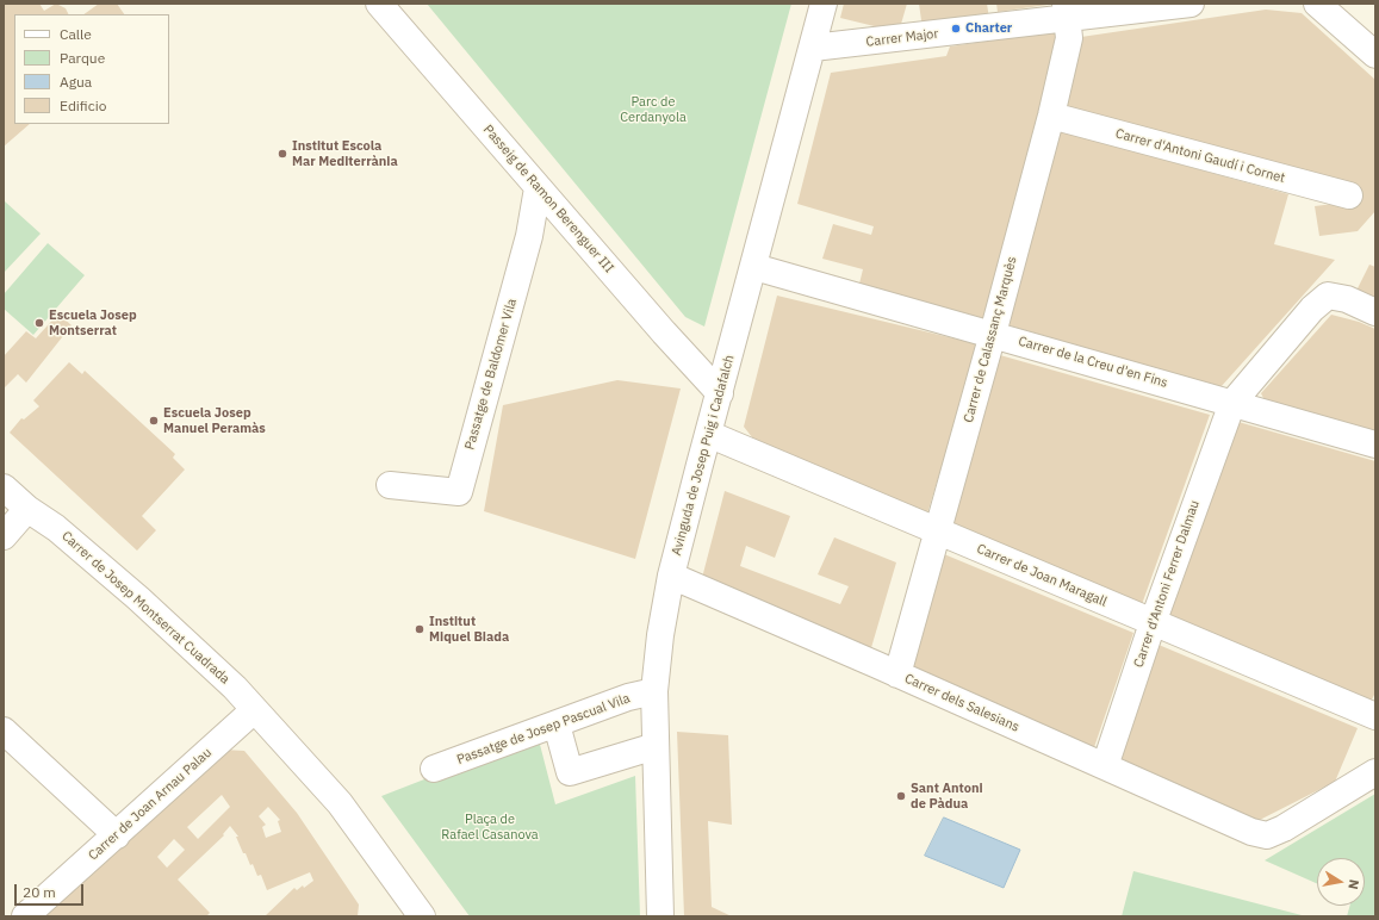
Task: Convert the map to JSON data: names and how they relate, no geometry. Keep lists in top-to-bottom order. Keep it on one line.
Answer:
{"streets":{"street":["Carrer Major","Carrer d'Antoni Gaudí i Cornet","Passeig de Ramon Berenguer III","Carrer de Calassanç Marquès","Carrer de la Creu d'en Fins","Passatge de Baldomer Vila","Avinguda de Josep Puig i Cadafalch","Carrer de Joan Maragall","Carrer d'Antoni Ferrer Dalmau","Carrer de Josep Montserrat Cuadrada","Carrer dels Salesians","Passatge de Josep Pascual Vila","Carrer de Joan Arnau Palau"]},"crossings":[["Carrer Major","Carrer de Calassanç Marquès"],["Carrer Major","Avinguda de Josep Puig i Cadafalch"],["Carrer d'Antoni Gaudí i Cornet","Carrer de Calassanç Marquès"],["Passeig de Ramon Berenguer III","Passatge de Baldomer Vila"],["Passeig de Ramon Berenguer III","Avinguda de Josep Puig i Cadafalch"],["Carrer de Calassanç Marquès","Carrer de la Creu d'en Fins"],["Carrer de Calassanç Marquès","Carrer de Joan Maragall"],["Carrer de Calassanç Marquès","Carrer dels Salesians"],["Carrer de la Creu d'en Fins","Avinguda de Josep Puig i Cadafalch"],["Carrer de la Creu d'en Fins","Carrer d'Antoni Ferrer Dalmau"],["Avinguda de Josep Puig i Cadafalch","Carrer de Joan Maragall"],["Avinguda de Josep Puig i Cadafalch","Carrer dels Salesians"],["Avinguda de Josep Puig i Cadafalch","Passatge de Josep Pascual Vila"],["Carrer de Joan Maragall","Carrer d'Antoni Ferrer Dalmau"],["Carrer d'Antoni Ferrer Dalmau","Carrer dels Salesians"],["Carrer de Josep Montserrat Cuadrada","Carrer de Joan Arnau Palau"]],"parks":["Parc de Cerdanyola","Plaça de Rafael Casanova"],"places":["Charter","Institut Escola Mar Mediterrània","Escuela Josep Montserrat","Escuela Josep Manuel Peramàs","Institut Miquel Biada","Sant Antoni de Pàdua"],"legend":["Calle","Parque","Agua","Edificio"],"scale_bar":"20 m","north":"right"}
